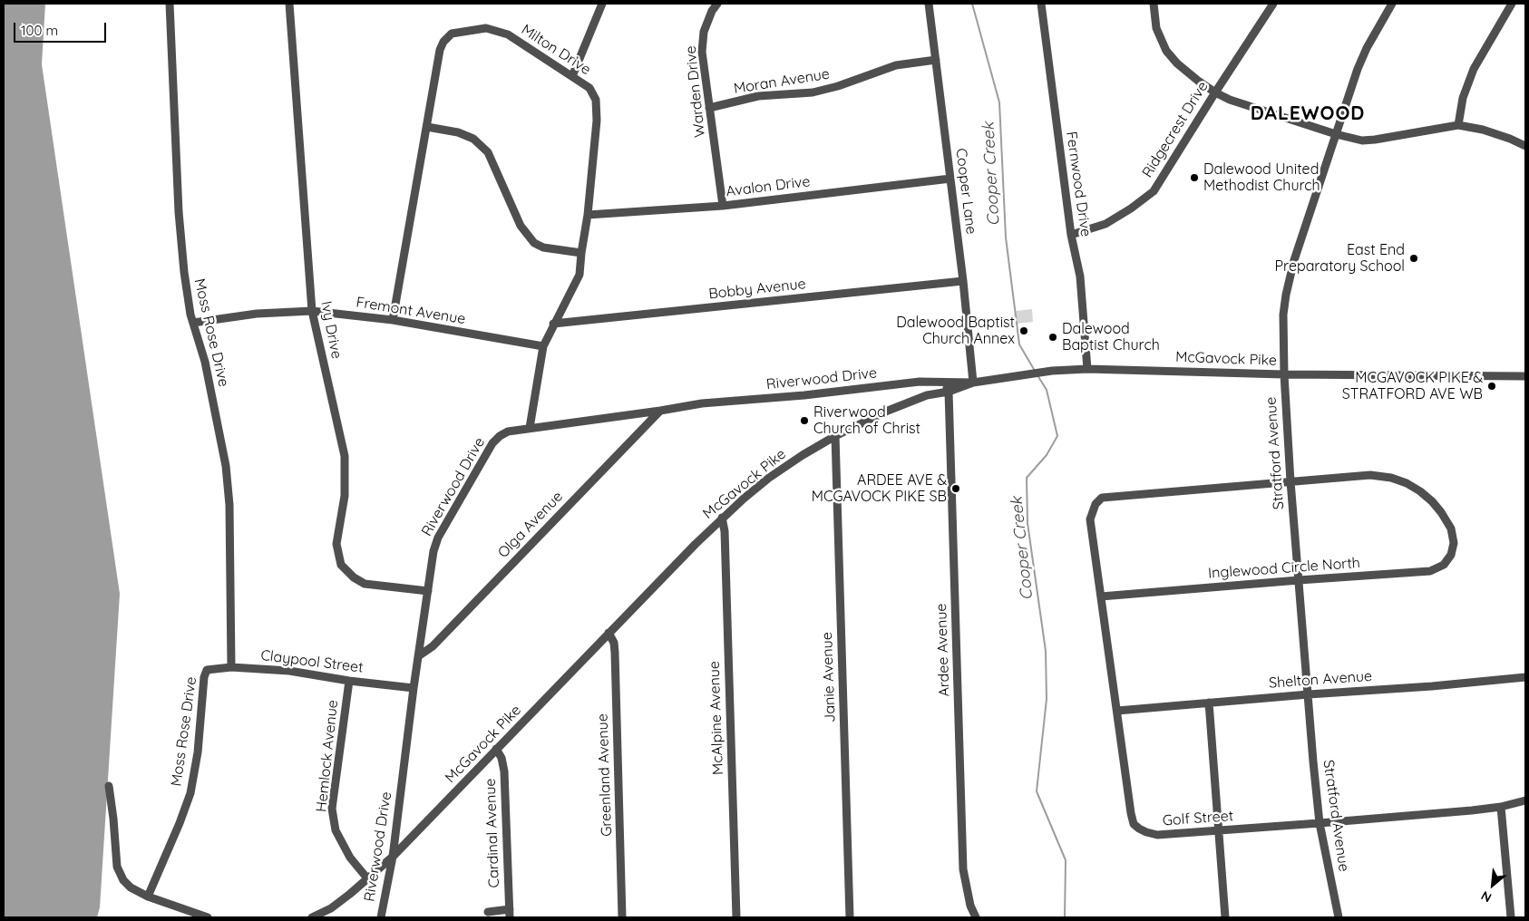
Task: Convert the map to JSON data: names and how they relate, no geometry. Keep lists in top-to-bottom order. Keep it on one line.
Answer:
{"streets":{"street":["Milton Drive","Moran Avenue","Warden Drive","Ridgecrest Drive","Fernwood Drive","Avalon Drive","Cooper Lane","Bobby Avenue","Fremont Avenue","Ivy Drive","Moss Rose Drive","McGavock Pike","Riverwood Drive","Stratford Avenue","Olga Avenue","Inglewood Circle North","Ardee Avenue","Claypool Street","Janie Avenue","Shelton Avenue","McAlpine Avenue","Hemlock Avenue","Greenland Avenue","Golf Street","Cardinal Avenue"]},"crossings":[["Milton Drive","Avalon Drive"],["Milton Drive","Bobby Avenue"],["Milton Drive","Fremont Avenue"],["Milton Drive","Riverwood Drive"],["Moran Avenue","Warden Drive"],["Moran Avenue","Cooper Lane"],["Warden Drive","Avalon Drive"],["Ridgecrest Drive","Fernwood Drive"],["Fernwood Drive","McGavock Pike"],["Avalon Drive","Cooper Lane"],["Cooper Lane","Bobby Avenue"],["Cooper Lane","McGavock Pike"],["Cooper Lane","Riverwood Drive"],["Fremont Avenue","Ivy Drive"],["Fremont Avenue","Moss Rose Drive"],["Ivy Drive","Riverwood Drive"],["Moss Rose Drive","Claypool Street"],["McGavock Pike","Riverwood Drive"],["McGavock Pike","Stratford Avenue"],["McGavock Pike","Ardee Avenue"],["McGavock Pike","Janie Avenue"],["McGavock Pike","McAlpine Avenue"],["McGavock Pike","Hemlock Avenue"],["McGavock Pike","Greenland Avenue"],["McGavock Pike","Cardinal Avenue"],["Riverwood Drive","Olga Avenue"],["Riverwood Drive","Ardee Avenue"],["Riverwood Drive","Claypool Street"],["Stratford Avenue","Inglewood Circle North"],["Stratford Avenue","Shelton Avenue"],["Stratford Avenue","Golf Street"],["Inglewood Circle North","Golf Street"],["Claypool Street","Hemlock Avenue"],["Shelton Avenue","Golf Street"]],"districts":["DALEWOOD"],"water":["Cooper Creek"],"places":["Dalewood United Methodist Church","East End Preparatory School","Dalewood Baptist Church Annex","Dalewood Baptist Church","MCGAVOCK PIKE & STRATFORD AVE WB","Riverwood Church of Christ","ARDEE AVE & MCGAVOCK PIKE SB"],"scale_bar":"100 m","north":"bottom left"}
